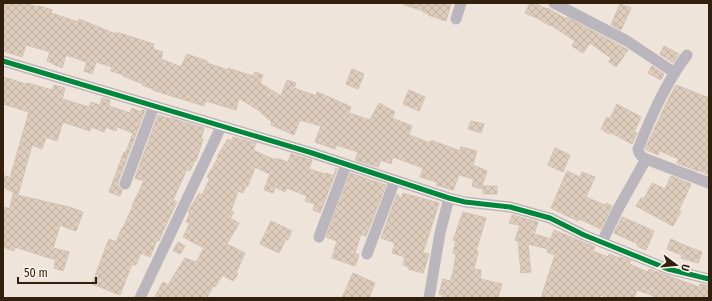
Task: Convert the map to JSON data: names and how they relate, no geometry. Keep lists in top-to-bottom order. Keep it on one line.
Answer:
{"scale_bar":"50 m","north":"right"}
